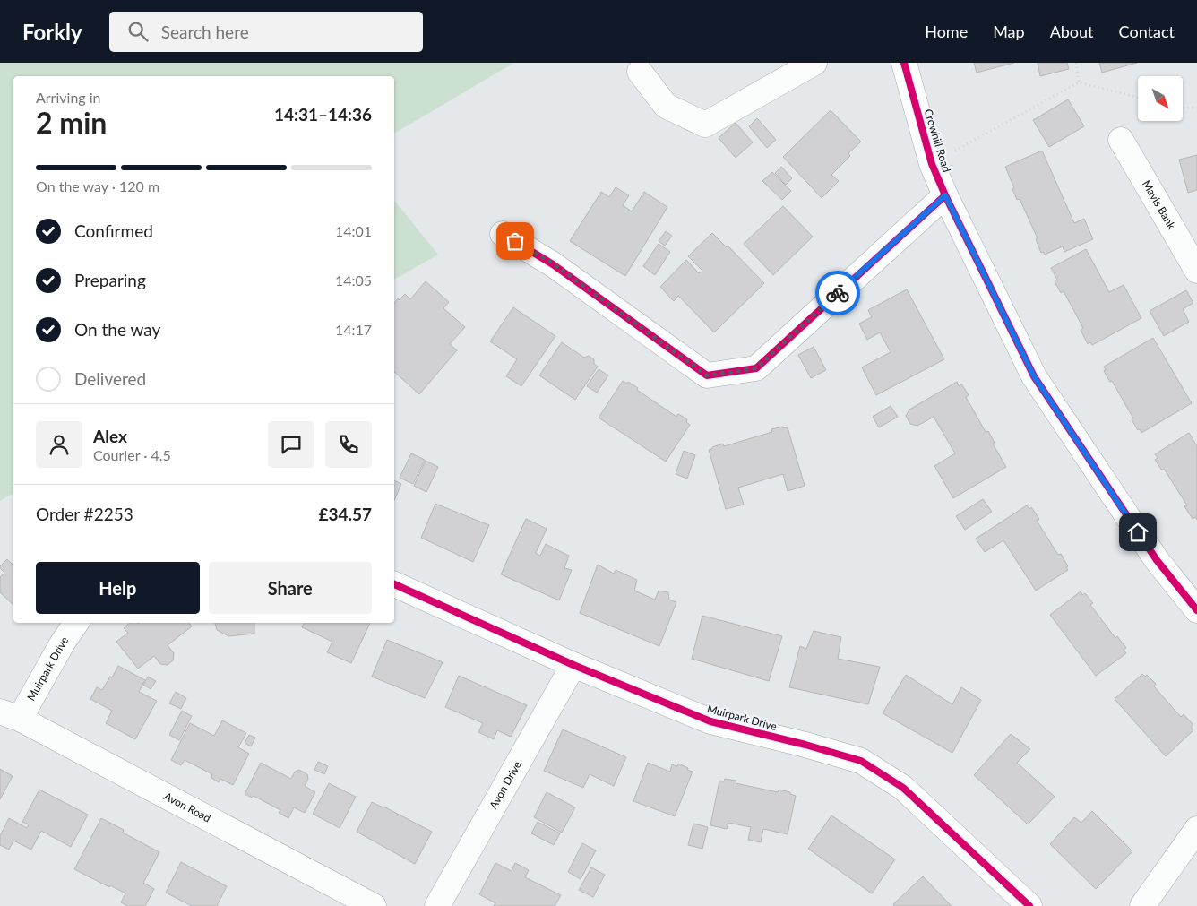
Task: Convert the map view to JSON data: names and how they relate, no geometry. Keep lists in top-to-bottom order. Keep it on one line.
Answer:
{"streets":{"street":["Crowhill Road","Mavis Bank","Muirpark Drive","Avon Drive","Avon Road"]},"crossings":[["Muirpark Drive","Avon Drive"],["Muirpark Drive","Avon Road"]],"north":"bottom right","page":{"header":"Forkly","search":"Search here","nav":["Home","Map","About","Contact"],"heading":["2 min","Arriving in","14:31–14:36"],"panel":["Alex","Courier · 4.5","Order #2253","£34.57"],"bar":"On the way · 120 m","list":[["Confirmed","14:01"],["Preparing","14:05"],["On the way","14:17"],"Delivered"],"buttons":["Help","Share"]}}
